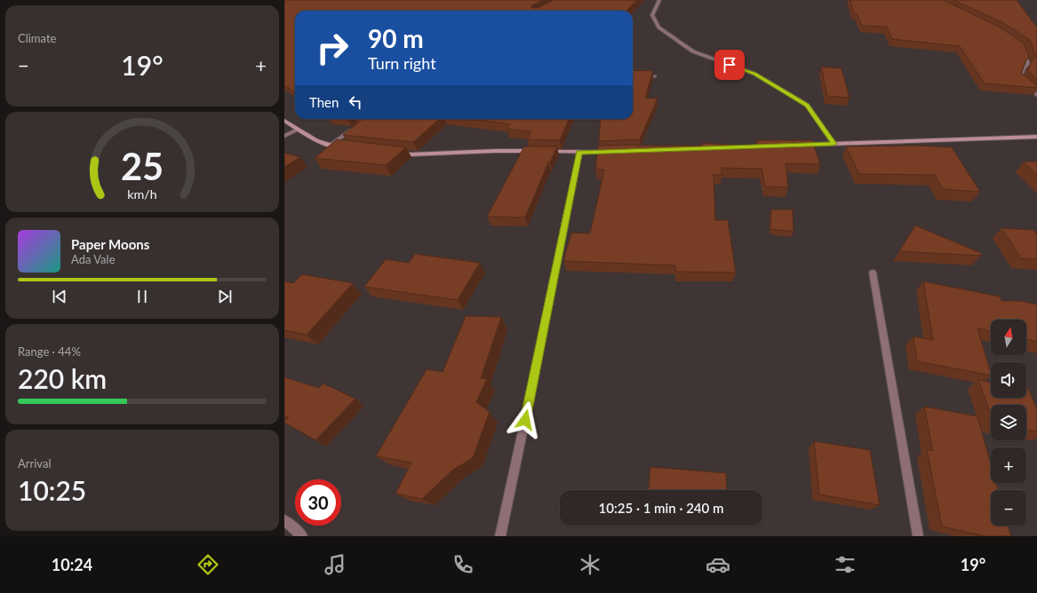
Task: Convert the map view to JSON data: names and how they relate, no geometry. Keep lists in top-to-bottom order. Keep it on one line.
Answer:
{"north":"top","page":{"tile":["Climate",["Range · 44%","220 km"],["Arrival","10:25"]],"turn":["90 m","Turn right"],"heat":["−","19°","+"],"then":"Then","song":["Paper Moons","Ada Vale"],"map_buttons":["+","−"],"limit":"30","trip":"10:25 · 1 min · 240 m","tabs":["10:24","19°"],"gauge":["25","km/h"]}}
